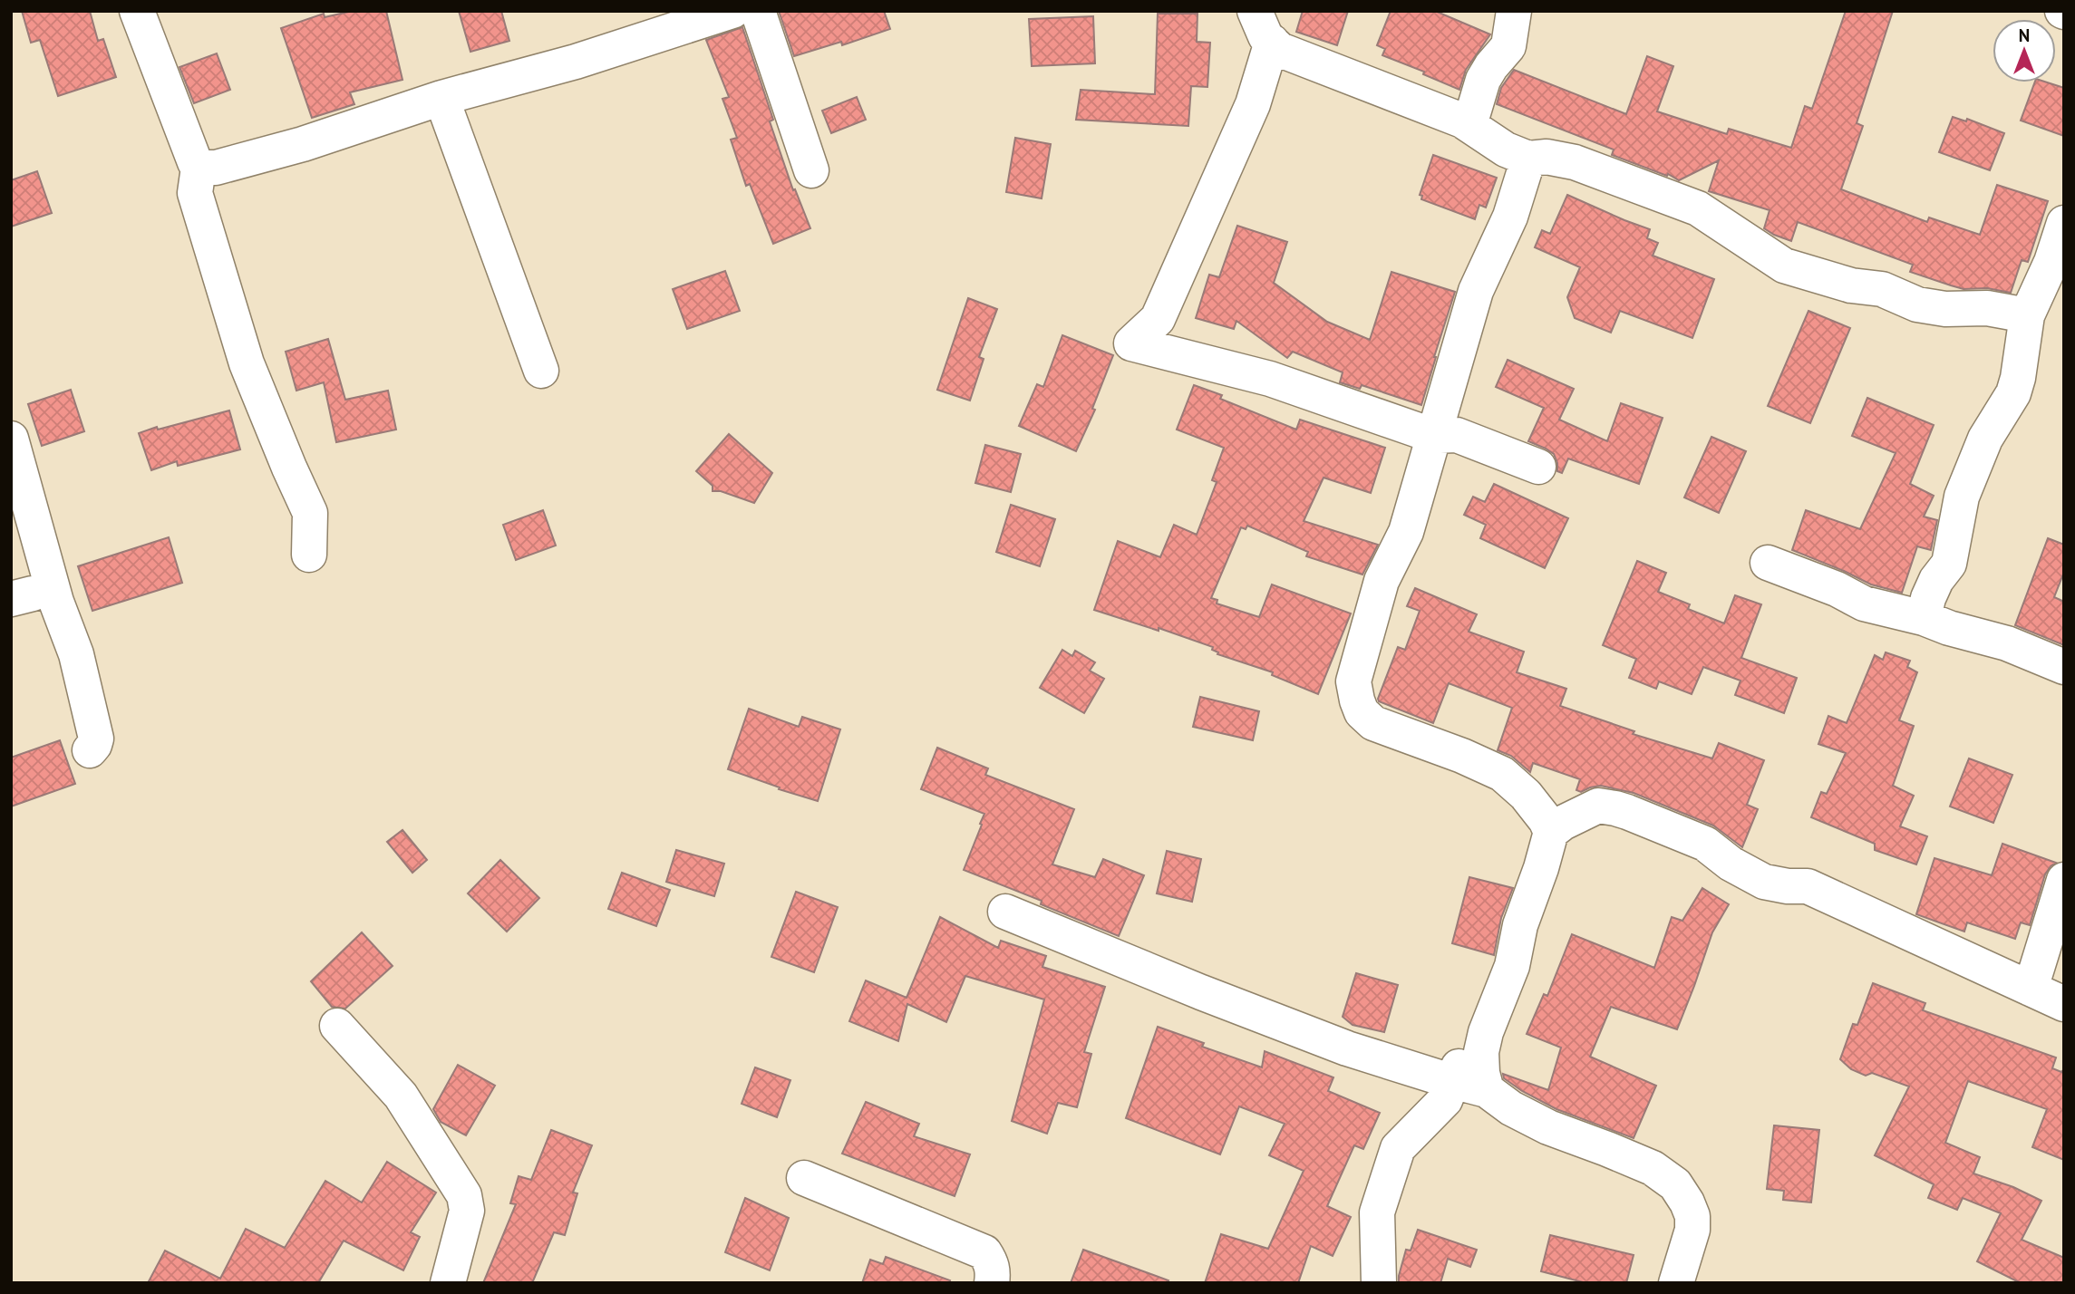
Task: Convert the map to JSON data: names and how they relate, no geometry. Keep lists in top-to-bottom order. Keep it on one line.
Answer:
{"north":"top"}
